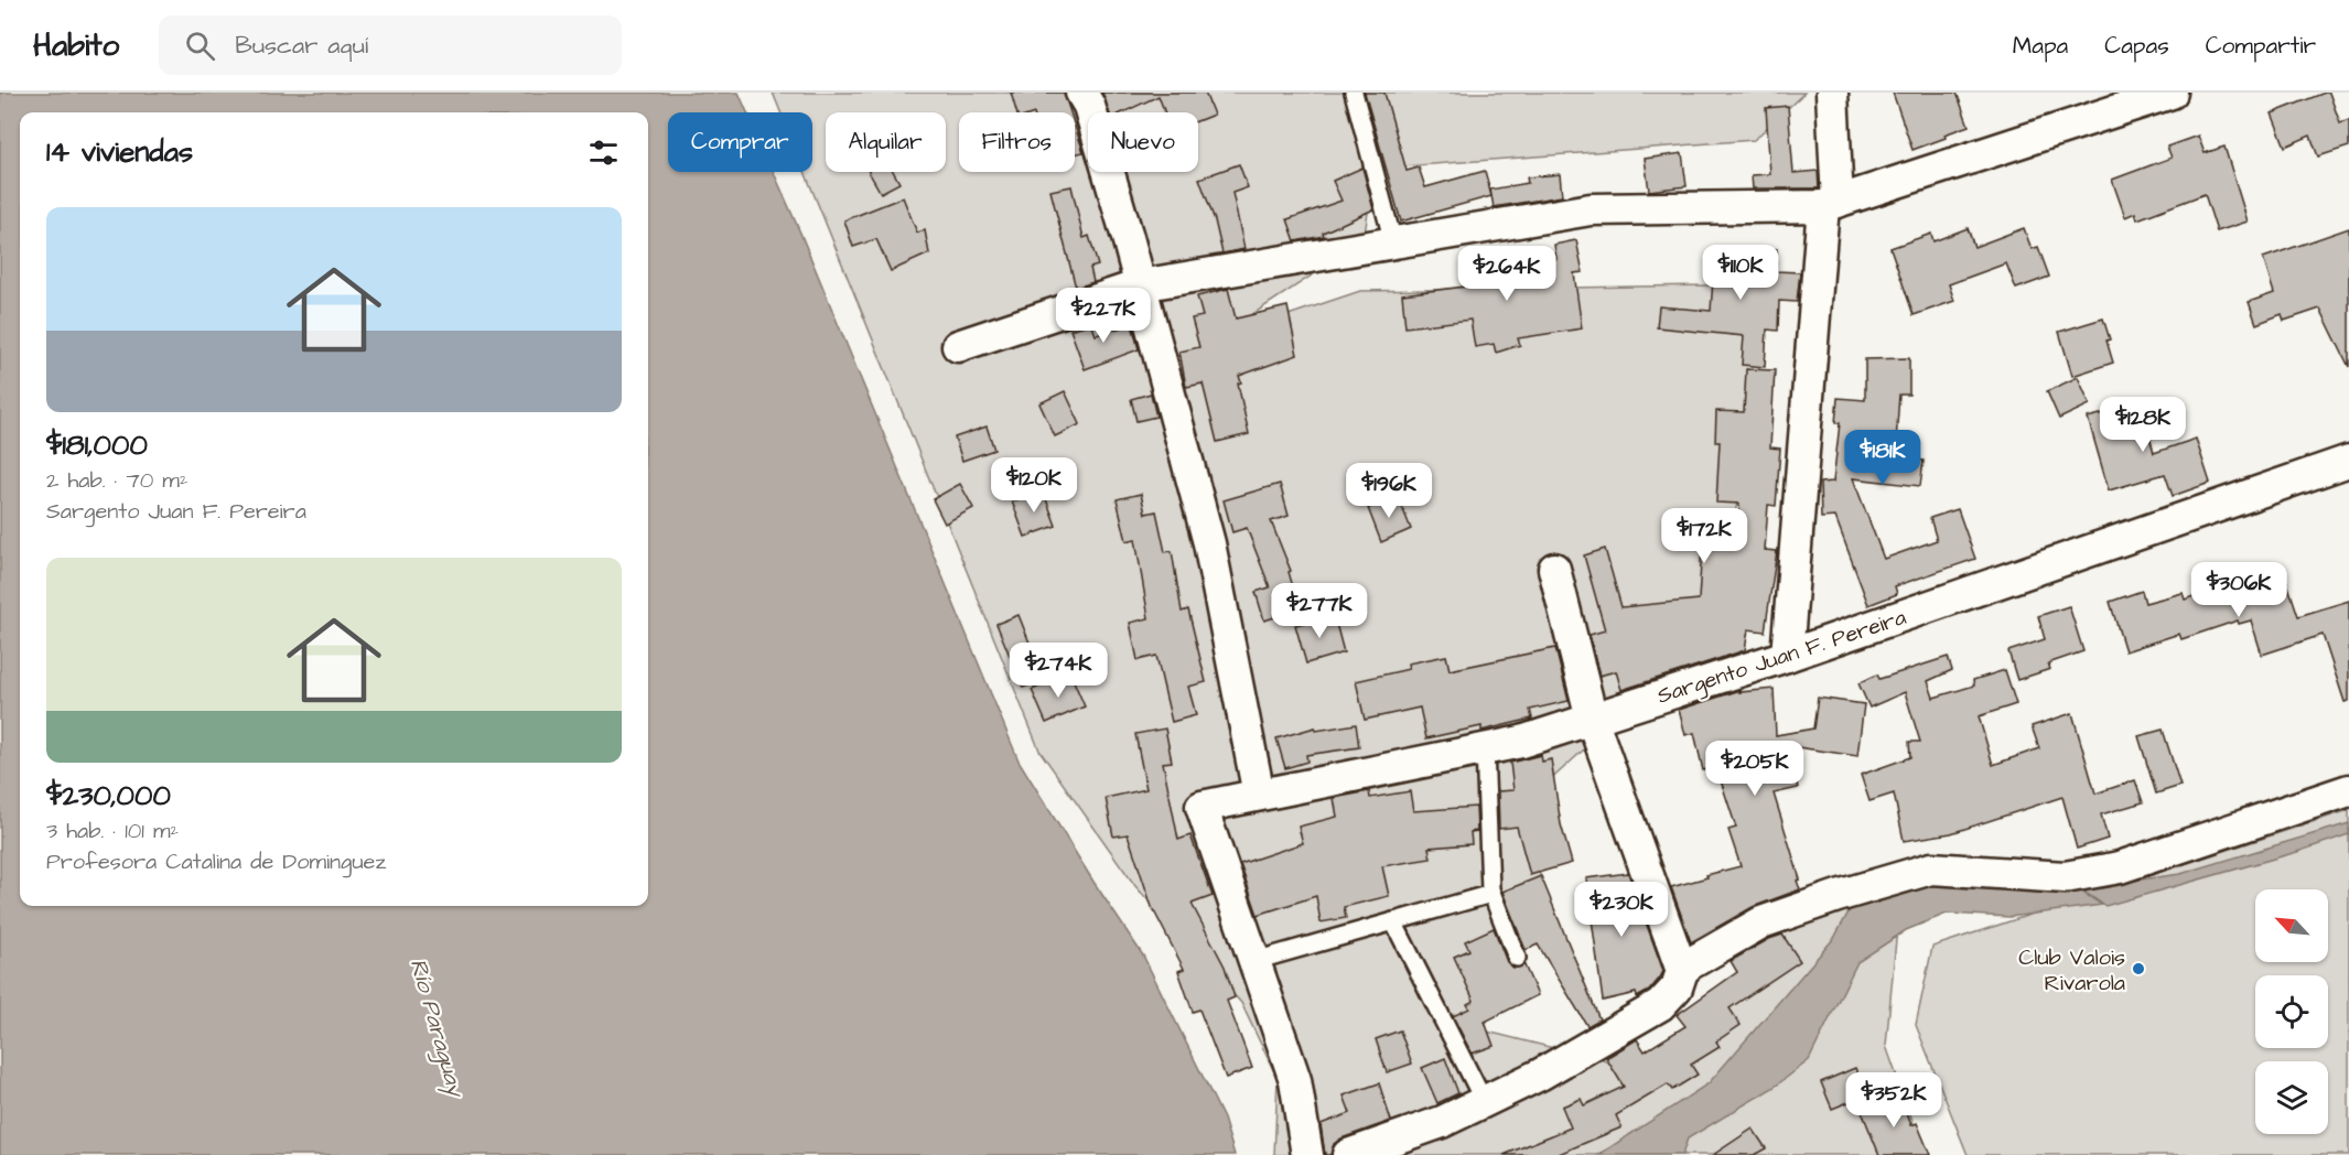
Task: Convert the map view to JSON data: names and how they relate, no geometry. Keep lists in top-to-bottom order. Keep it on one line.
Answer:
{"streets":{"street":["Sargento Juan F. Pereira"]},"water":["Río Paraguay"],"places":["Club Valois Rivarola"],"north":"top left","page":{"header":"Habito","search":"Buscar aquí","nav":["Mapa","Capas","Compartir"],"chip":["Comprar","Alquilar","Filtros","Nuevo"],"heading":"14 viviendas","list":[{"name":"$181,000","note":"2 hab. · 70 m² · Sargento Juan F. Pereira"},{"name":"$230,000","note":"3 hab. · 101 m² · Profesora Catalina de Dominguez"}],"price":["$110K","$264K","$227K","$128K","$181K","$120K","$196K","$172K","$306K","$277K","$274K","$205K","$230K","$352K"]}}
